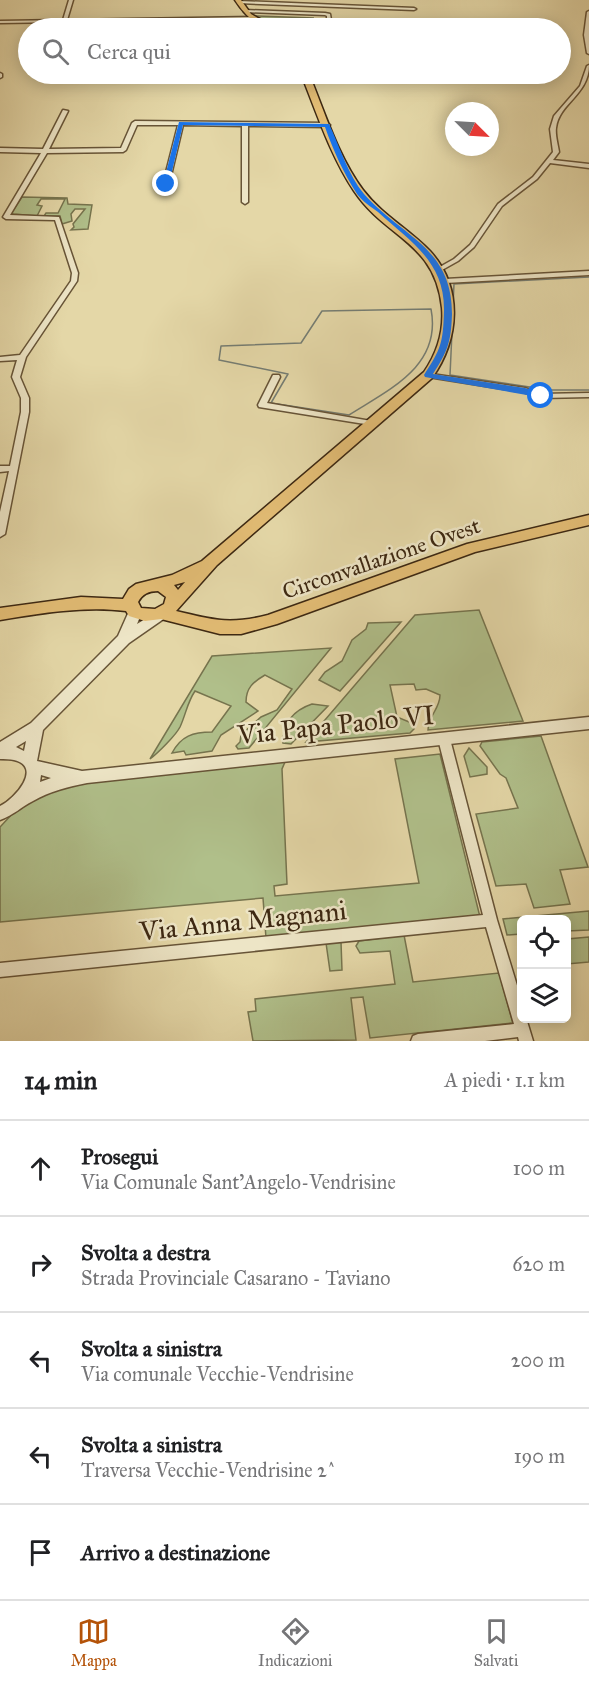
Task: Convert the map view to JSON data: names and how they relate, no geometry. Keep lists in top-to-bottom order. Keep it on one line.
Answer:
{"streets":{"main road":["Circonvallazione Ovest"],"street":["Via Papa Paolo VI","Via Anna Magnani"]},"north":"bottom right","page":{"search":"Cerca qui","heading":["14 min","A piedi · 1.1 km"],"list":[["Prosegui","Via Comunale Sant'Angelo-Vendrisine","100 m"],["Svolta a destra","Strada Provinciale Casarano - Taviano","620 m"],["Svolta a sinistra","Via comunale Vecchie-Vendrisine","200 m"],["Svolta a sinistra","Traversa Vecchie-Vendrisine 2^","190 m"],"Arrivo a destinazione"],"nav":["Mappa","Indicazioni","Salvati"]}}
